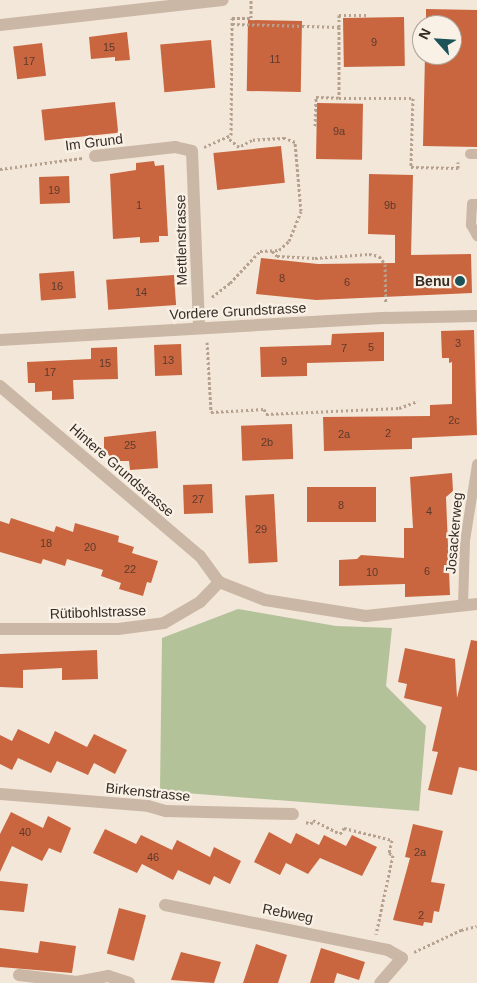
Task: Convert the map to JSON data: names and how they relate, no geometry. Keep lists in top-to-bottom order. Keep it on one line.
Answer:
{"streets":{"street":["Im Grund","Mettlenstrasse","Vordere Grundstrasse","Hintere Grundstrasse","Rütibohlstrasse","Birkenstrasse","Rebweg"],"lane":["Josackerweg"]},"crossings":[["Im Grund","Mettlenstrasse"],["Mettlenstrasse","Vordere Grundstrasse"],["Hintere Grundstrasse","Rütibohlstrasse"]],"places":["Benu"],"house_numbers":["9","15","11","17","9a","19","1","9b","8","6","16","14","3","5","7","13","9","15","17","2c","2","2a","2b","25","27","8","4","29","18","20","22","6","10","40","2a","46","2"],"north":"top left"}
